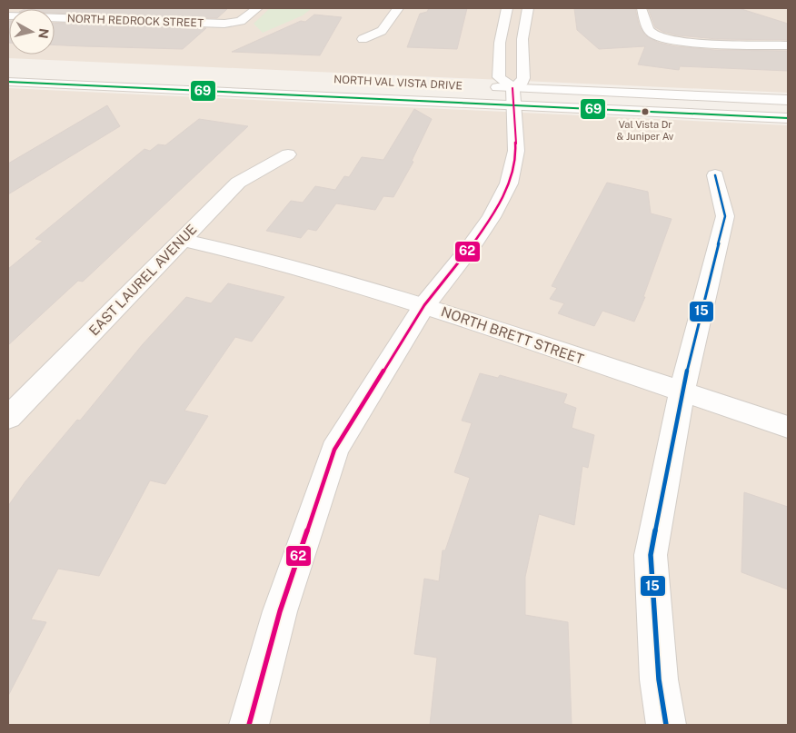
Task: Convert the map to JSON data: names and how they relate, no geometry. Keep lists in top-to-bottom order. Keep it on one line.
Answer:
{"streets":{"street":["NORTH REDROCK STREET","NORTH VAL VISTA DRIVE","EAST LAUREL AVENUE","NORTH BRETT STREET"]},"crossings":[["EAST LAUREL AVENUE","NORTH BRETT STREET"]],"places":["Val Vista Dr & Juniper Av"],"lines":["transit line 69","transit line 62","transit line 15"],"north":"right"}
